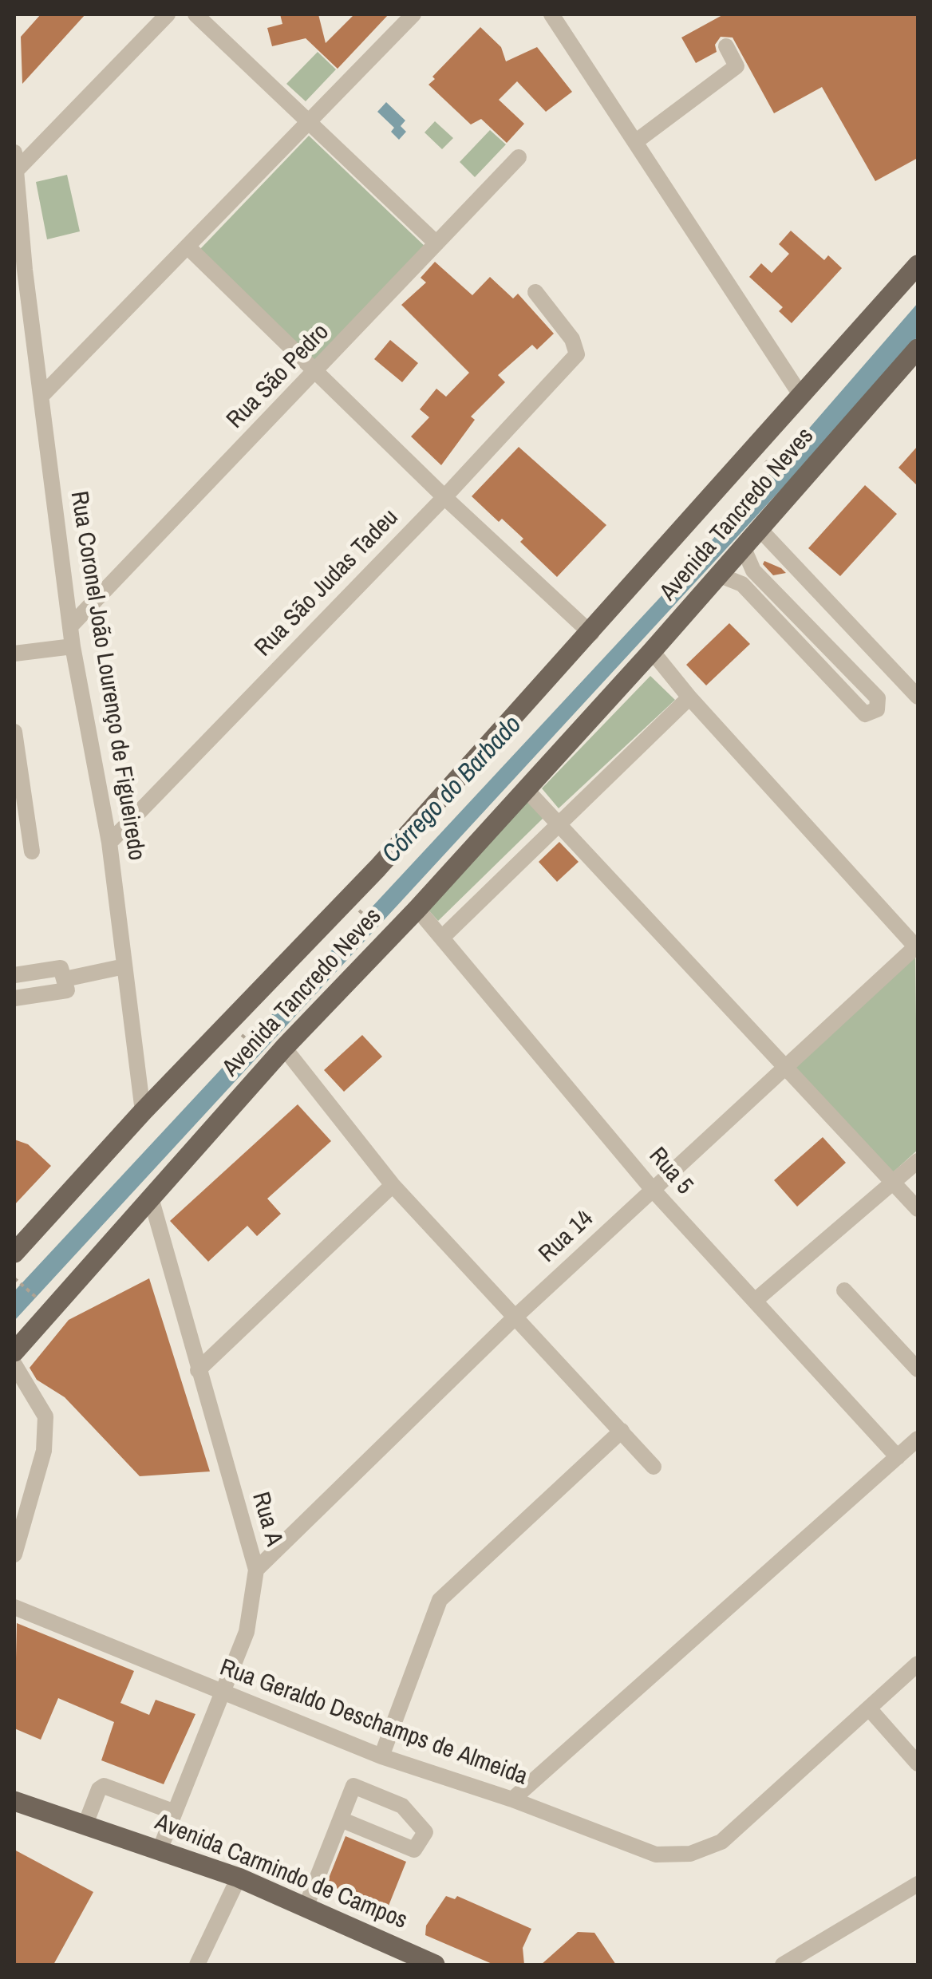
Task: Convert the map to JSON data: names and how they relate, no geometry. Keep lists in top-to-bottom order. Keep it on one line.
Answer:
{"streets":{"main road":["Avenida Tancredo Neves","Avenida Carmindo de Campos"],"street":["Rua São Pedro","Rua São Judas Tadeu","Rua Coronel João Lourenço de Figueiredo","Rua 5","Rua 14","Rua A","Rua Geraldo Deschamps de Almeida"]},"crossings":[["Rua São Pedro","Rua Coronel João Lourenço de Figueiredo"],["Avenida Tancredo Neves","Rua Coronel João Lourenço de Figueiredo"],["Avenida Tancredo Neves","Rua 5"],["Avenida Tancredo Neves","Rua A"],["Rua São Judas Tadeu","Rua Coronel João Lourenço de Figueiredo"],["Rua 5","Rua 14"],["Rua 14","Rua A"],["Rua A","Rua Geraldo Deschamps de Almeida"],["Rua A","Avenida Carmindo de Campos"]],"water":["Córrego do Barbado"]}
